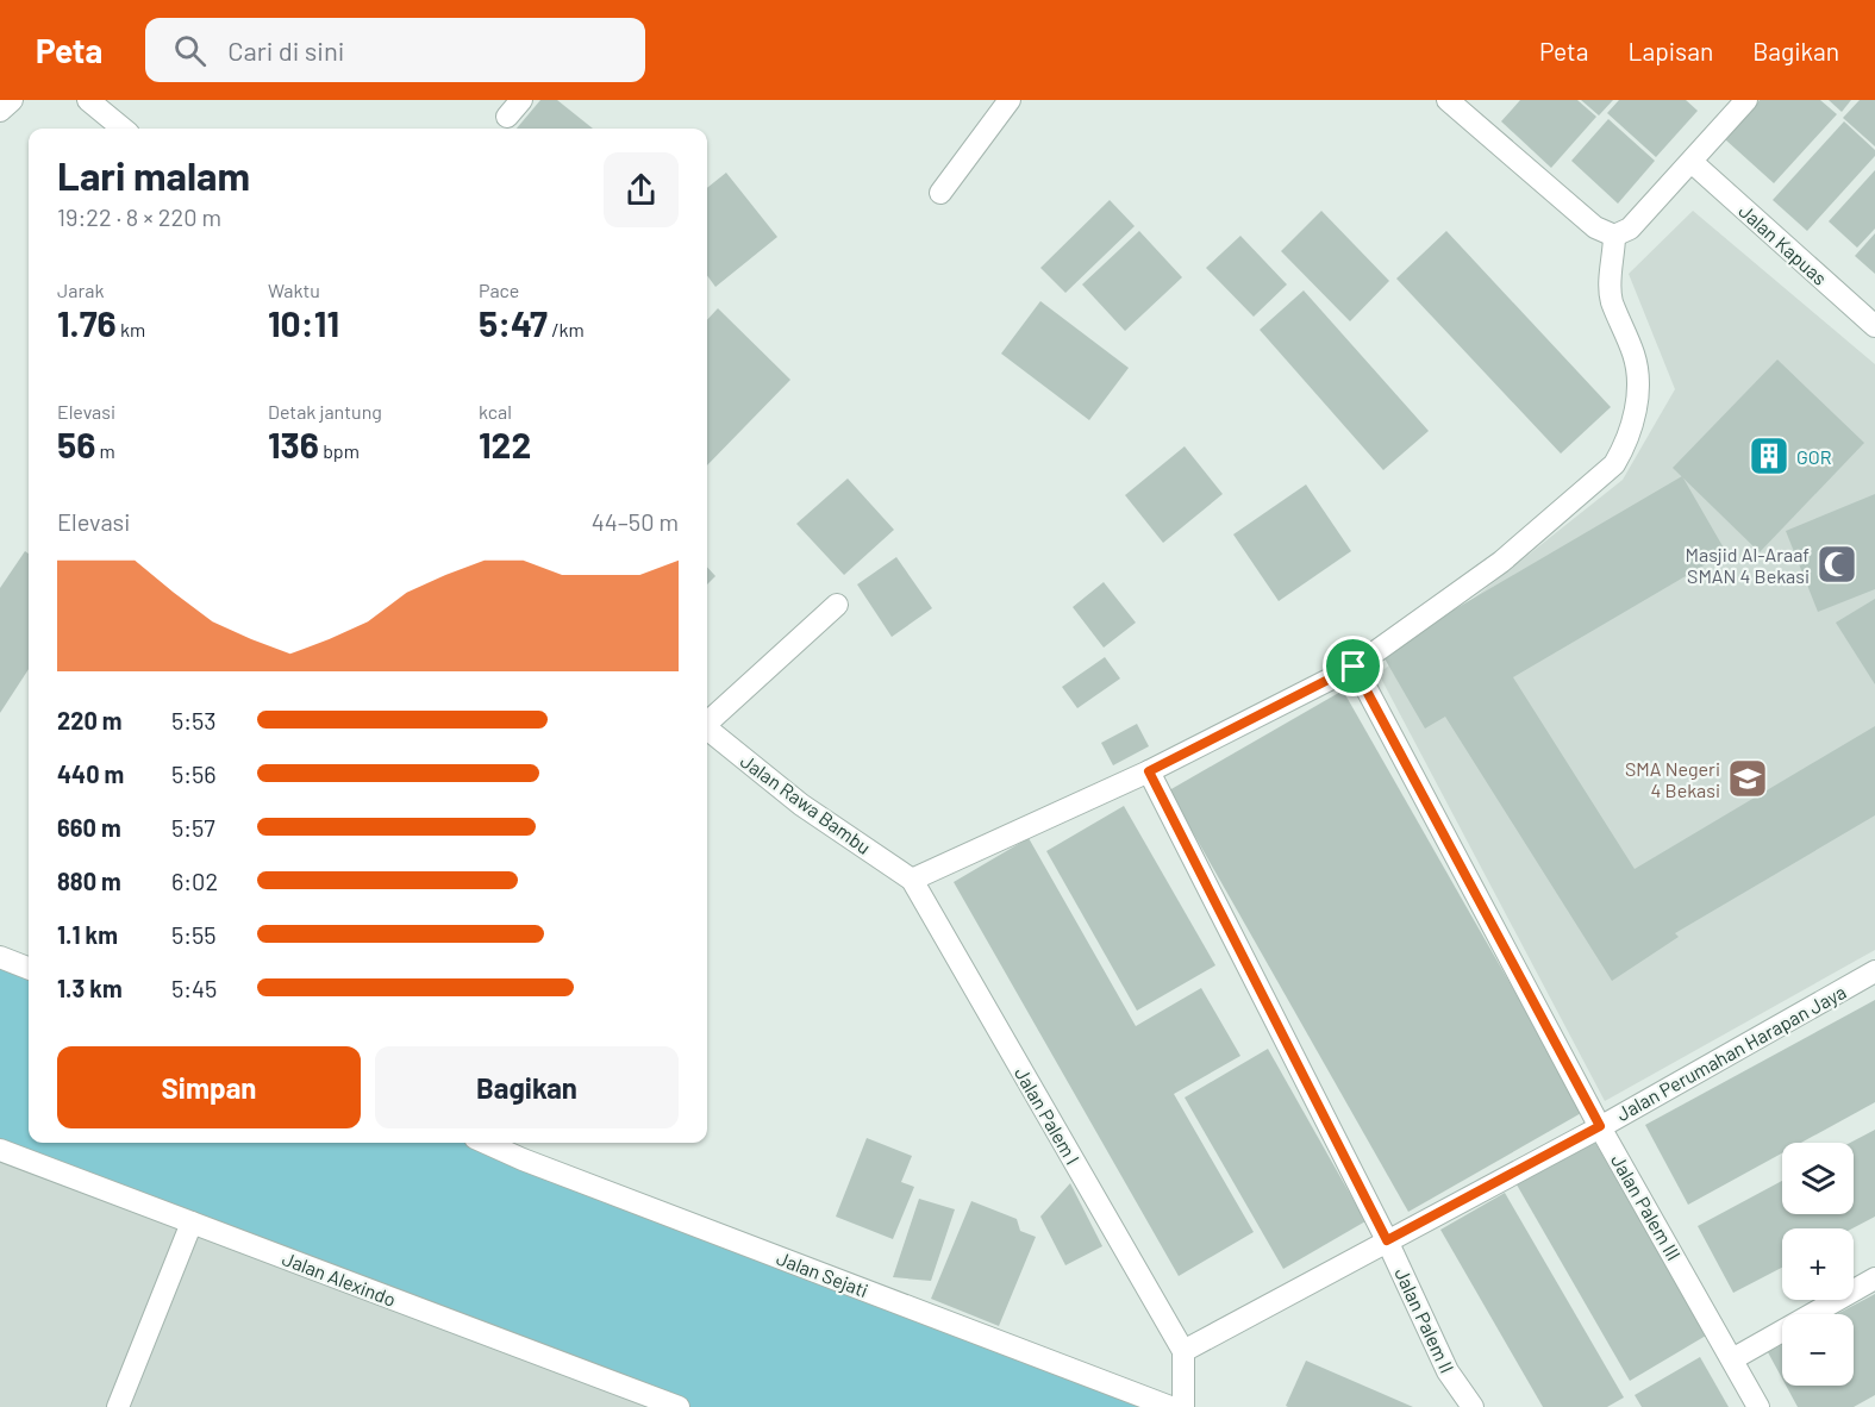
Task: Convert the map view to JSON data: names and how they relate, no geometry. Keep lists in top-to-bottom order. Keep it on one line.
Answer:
{"streets":{"street":["Jalan Kapuas","Jalan Rawa Bambu","Jalan Perumahan Harapan Jaya","Jalan Palem I","Jalan Palem III","Jalan Sejati","Jalan Alexindo","Jalan Palem II"]},"crossings":[["Jalan Rawa Bambu","Jalan Palem I"],["Jalan Perumahan Harapan Jaya","Jalan Palem I"],["Jalan Perumahan Harapan Jaya","Jalan Palem III"],["Jalan Perumahan Harapan Jaya","Jalan Palem II"]],"places":{"building":["GOR"],"mosque":["Masjid Al-Araaf SMAN 4 Bekasi"],"school or university":["SMA Negeri 4 Bekasi"]},"page":{"header":"Peta","search":"Cari di sini","nav":["Peta","Lapisan","Bagikan"],"heading":["Lari malam","19:22 · 8 × 220 m"],"stats":[["Jarak","1.76 km"],["Waktu","10:11"],["Pace","5:47 /km"],["Elevasi","56 m"],["Detak jantung","136 bpm"],["kcal","122"]],"chart":["Elevasi","44–50 m"],"list":[{"name":"220 m","note":"5:53"},{"name":"440 m","note":"5:56"},{"name":"660 m","note":"5:57"},{"name":"880 m","note":"6:02"},{"name":"1.1 km","note":"5:55"},{"name":"1.3 km","note":"5:45"}],"buttons":["Simpan","Bagikan"],"map_buttons":["+","−"]}}
